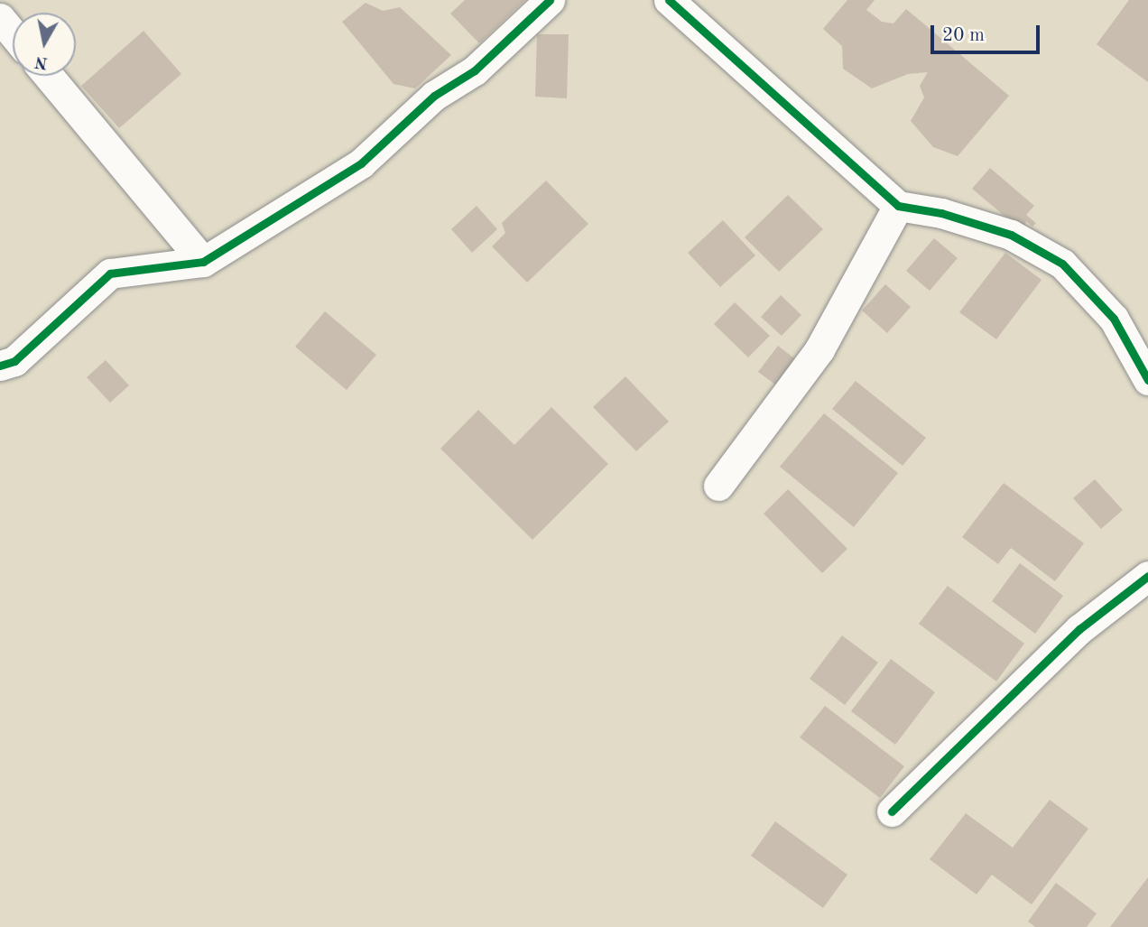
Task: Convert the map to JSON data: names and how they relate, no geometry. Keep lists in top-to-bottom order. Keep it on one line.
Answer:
{"scale_bar":"20 m","north":"bottom"}
